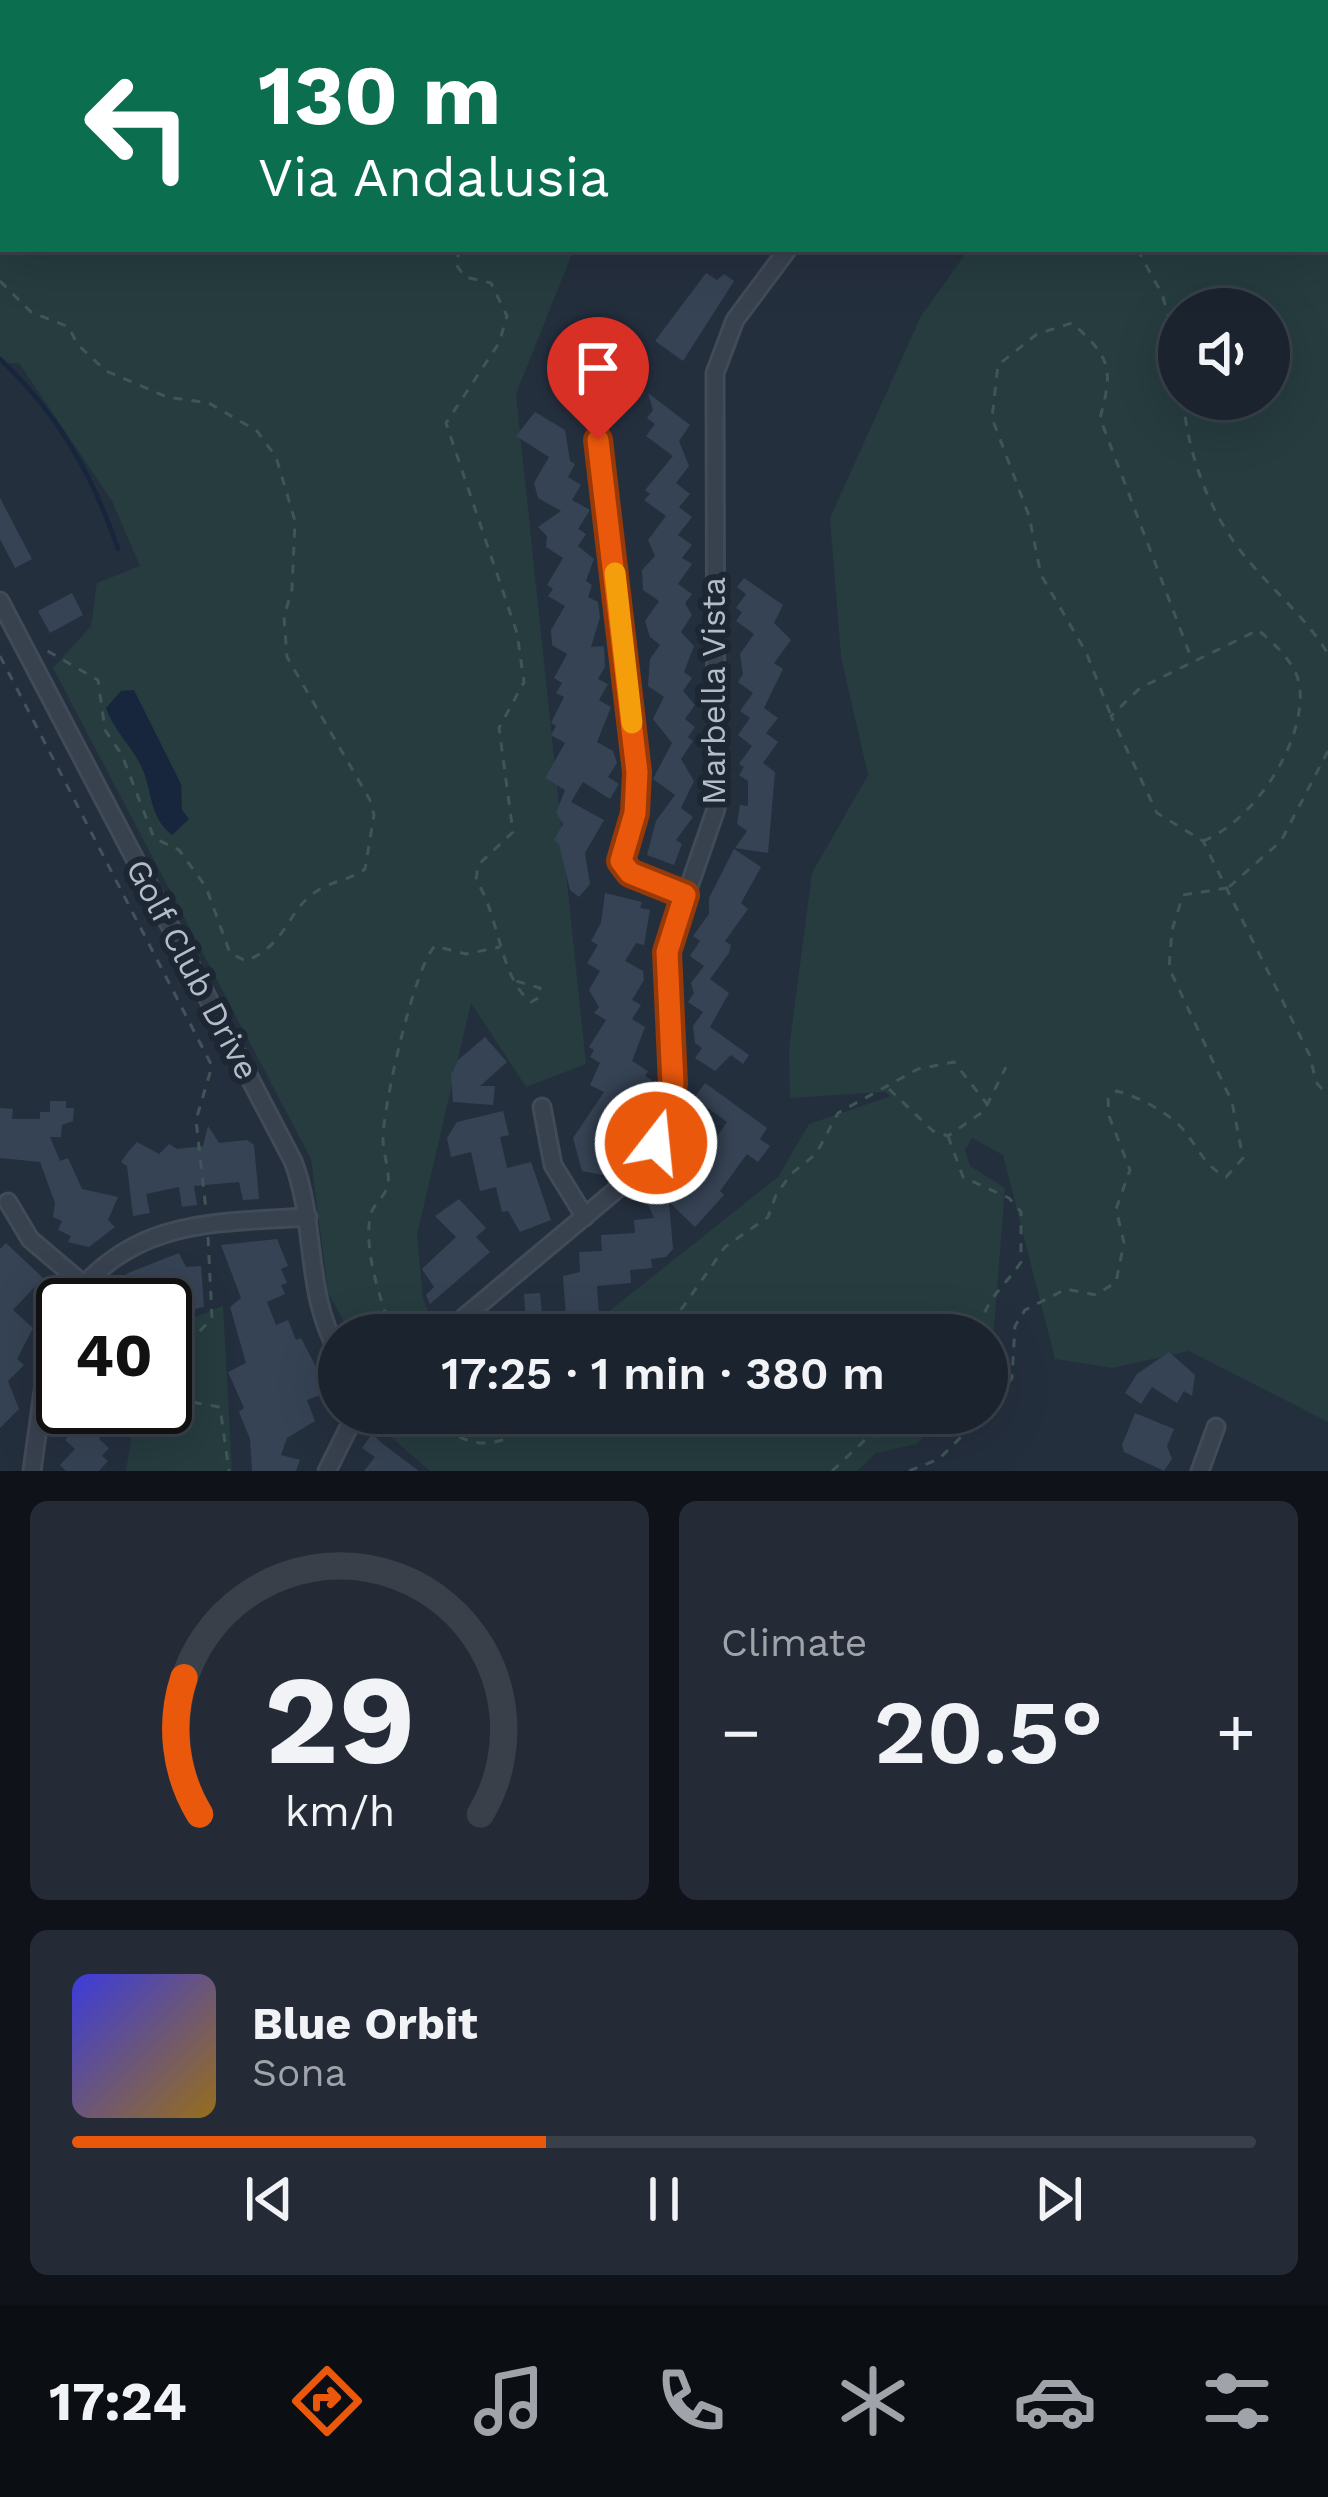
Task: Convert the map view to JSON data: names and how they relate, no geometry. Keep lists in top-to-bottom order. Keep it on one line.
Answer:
{"streets":{"street":["Marbella Vista","Golf Club Drive"]},"page":{"turn":["130 m","Via Andalusia"],"limit":"40","trip":"17:25 · 1 min · 380 m","tile":"Climate","heat":["−","20.5°","+"],"song":["Blue Orbit","Sona"],"tabs":"17:24","gauge":["29","km/h"]}}
